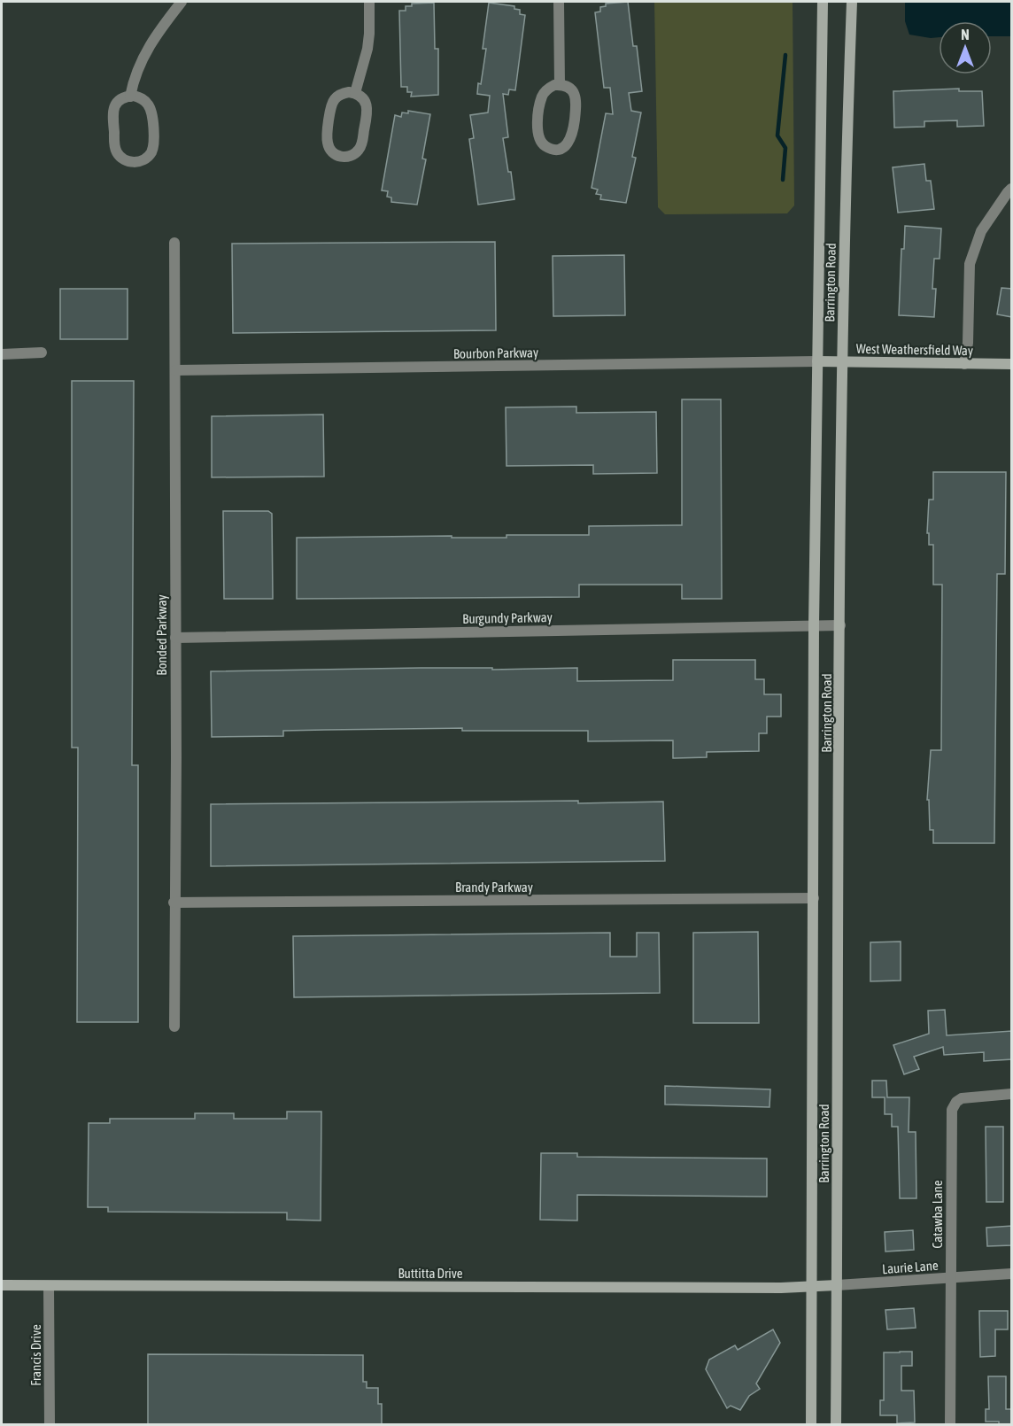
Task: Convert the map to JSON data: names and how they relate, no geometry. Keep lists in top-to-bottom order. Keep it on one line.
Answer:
{"streets":{"main road":["Barrington Road","West Weathersfield Way","Laurie Lane","Buttitta Drive"],"street":["Bourbon Parkway","Burgundy Parkway","Bonded Parkway","Brandy Parkway","Catawba Lane","Francis Drive"]},"crossings":[["Barrington Road","West Weathersfield Way"],["Barrington Road","Bourbon Parkway"],["Barrington Road","Burgundy Parkway"],["Barrington Road","Brandy Parkway"],["Barrington Road","Laurie Lane"],["Barrington Road","Buttitta Drive"],["West Weathersfield Way","Bourbon Parkway"],["Bourbon Parkway","Bonded Parkway"],["Burgundy Parkway","Bonded Parkway"],["Bonded Parkway","Brandy Parkway"],["Catawba Lane","Laurie Lane"],["Laurie Lane","Buttitta Drive"],["Buttitta Drive","Francis Drive"]],"north":"top"}
